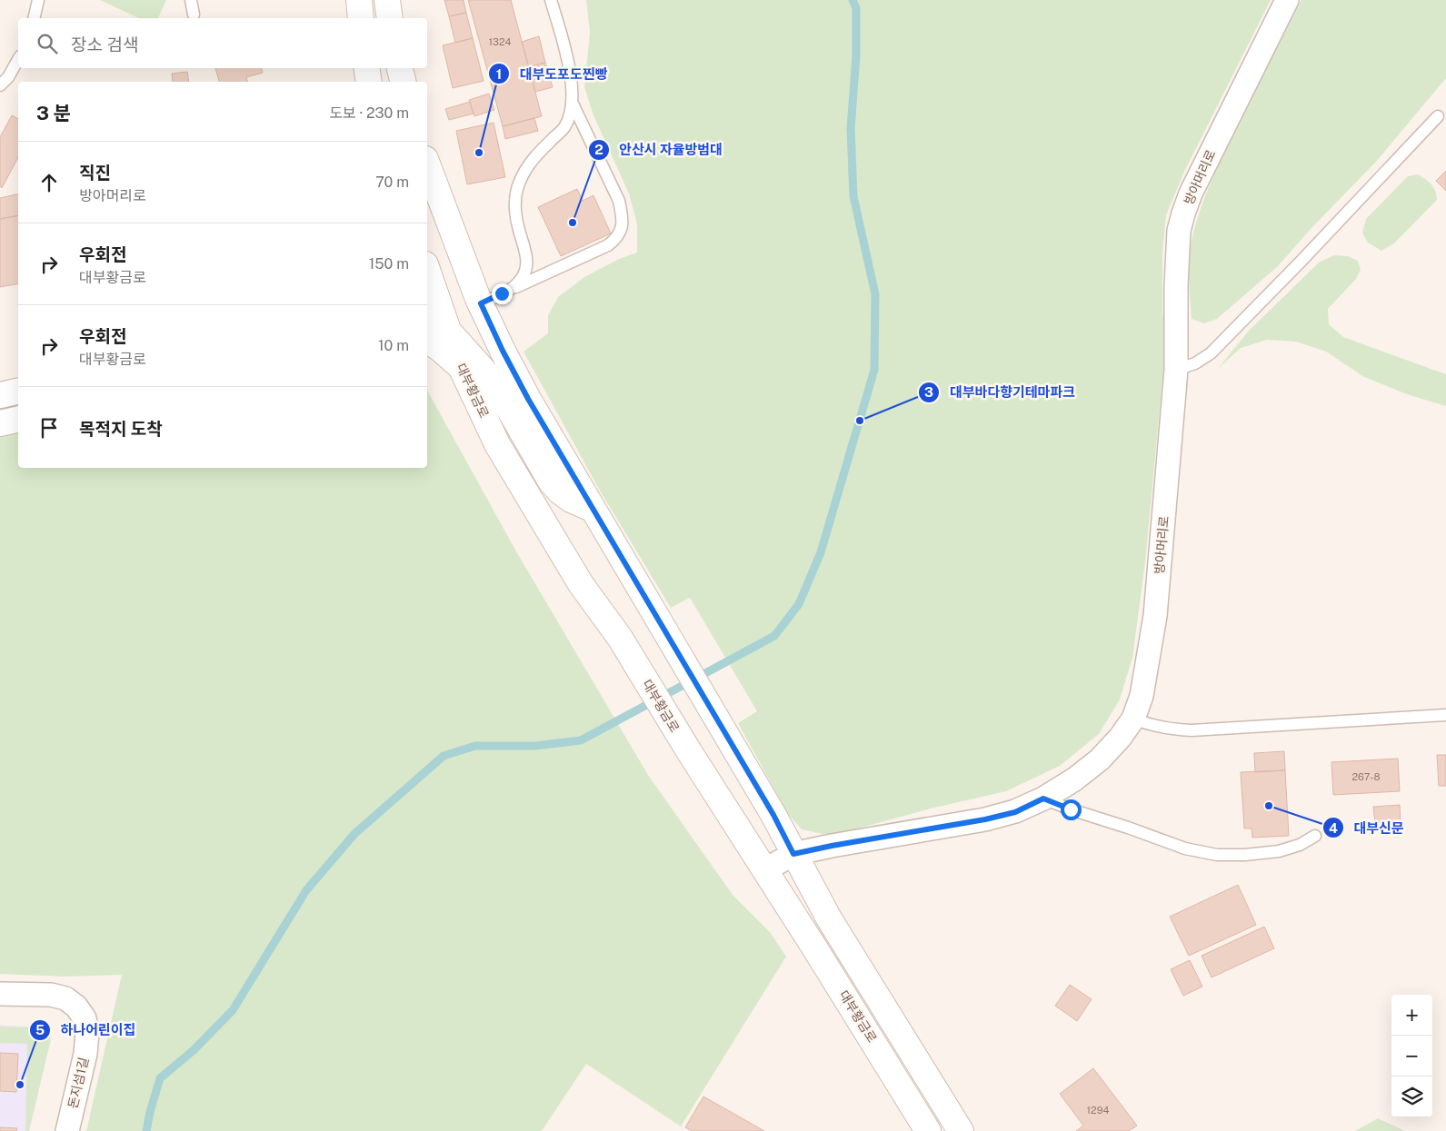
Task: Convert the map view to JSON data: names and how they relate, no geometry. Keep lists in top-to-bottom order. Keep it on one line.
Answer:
{"streets":{"main road":["대부황금로"],"street":["방아머리로","돈지섬1길"]},"crossings":[["방아머리로","대부황금로"]],"places":["대부도포도찐빵","안산시 자율방범대","대부바다향기테마파크","대부신문","하나어린이집"],"house_numbers":["1324","267-8","1294"],"page":{"search":"장소 검색","heading":["3 분","도보 · 230 m"],"list":[["직진","방아머리로","70 m"],["우회전","대부황금로","150 m"],["우회전","대부황금로","10 m"],"목적지 도착"],"map_buttons":["+","−"]}}
